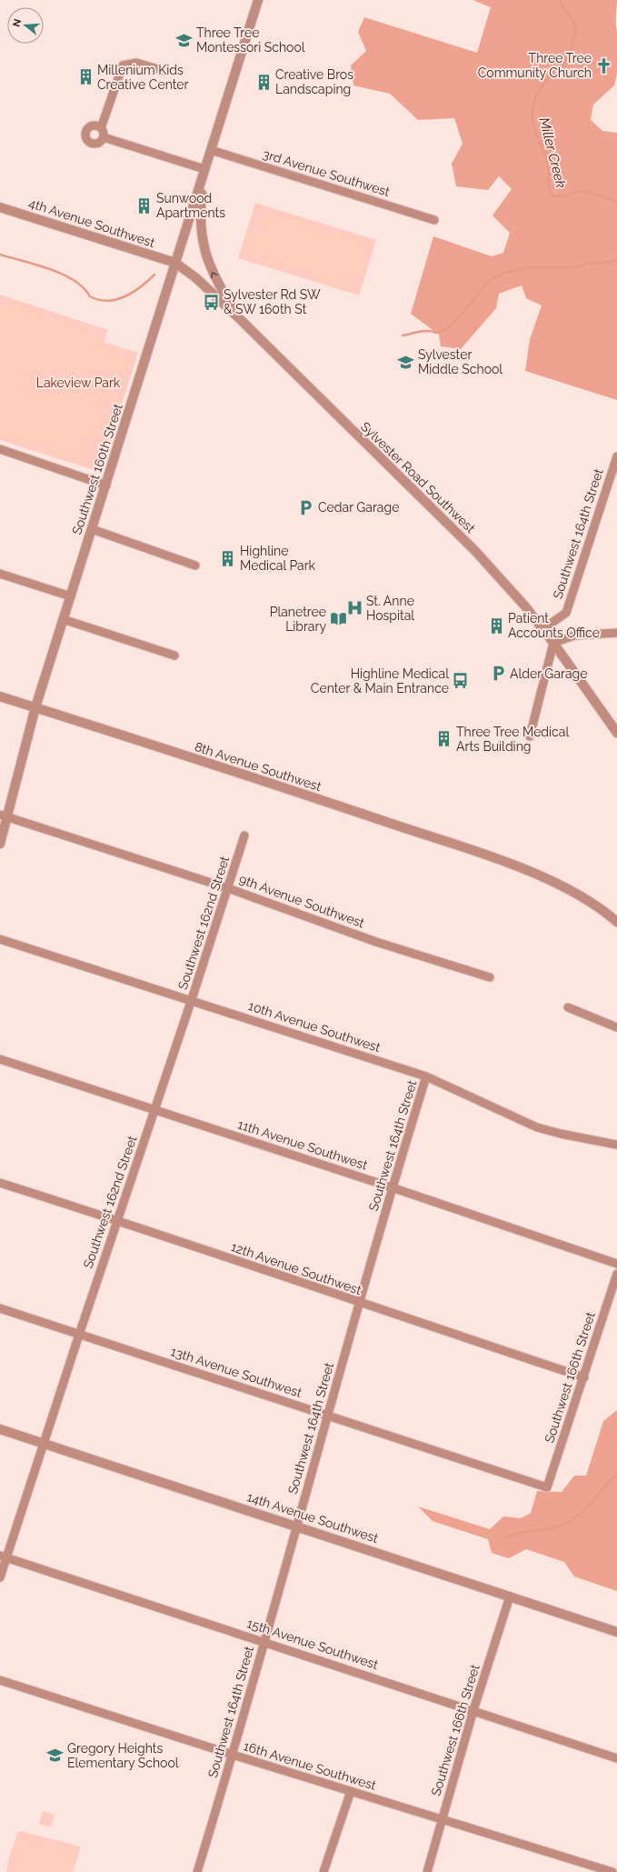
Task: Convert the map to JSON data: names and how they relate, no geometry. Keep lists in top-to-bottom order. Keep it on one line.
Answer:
{"streets":{"street":["3rd Avenue Southwest","4th Avenue Southwest","Southwest 160th Street","Sylvester Road Southwest","Southwest 164th Street","8th Avenue Southwest","9th Avenue Southwest","Southwest 162nd Street","10th Avenue Southwest","11th Avenue Southwest","12th Avenue Southwest","13th Avenue Southwest","Southwest 166th Street","14th Avenue Southwest","15th Avenue Southwest","16th Avenue Southwest"]},"crossings":[["3rd Avenue Southwest","Southwest 160th Street"],["4th Avenue Southwest","Southwest 160th Street"],["4th Avenue Southwest","Sylvester Road Southwest"],["Southwest 160th Street","Sylvester Road Southwest"],["Southwest 160th Street","8th Avenue Southwest"],["Southwest 160th Street","9th Avenue Southwest"],["Sylvester Road Southwest","Southwest 164th Street"],["Southwest 164th Street","10th Avenue Southwest"],["Southwest 164th Street","11th Avenue Southwest"],["Southwest 164th Street","12th Avenue Southwest"],["Southwest 164th Street","13th Avenue Southwest"],["Southwest 164th Street","14th Avenue Southwest"],["Southwest 164th Street","15th Avenue Southwest"],["Southwest 164th Street","16th Avenue Southwest"],["9th Avenue Southwest","Southwest 162nd Street"],["Southwest 162nd Street","10th Avenue Southwest"],["Southwest 162nd Street","11th Avenue Southwest"],["Southwest 162nd Street","12th Avenue Southwest"],["Southwest 162nd Street","13th Avenue Southwest"],["Southwest 162nd Street","14th Avenue Southwest"],["Southwest 162nd Street","15th Avenue Southwest"],["12th Avenue Southwest","Southwest 166th Street"],["13th Avenue Southwest","Southwest 166th Street"],["Southwest 166th Street","14th Avenue Southwest"],["Southwest 166th Street","15th Avenue Southwest"],["Southwest 166th Street","16th Avenue Southwest"]],"water":["Miller Creek"],"parks":["Lakeview Park"],"places":{"school or university":["Three Tree Montessori School","Sylvester Middle School","Gregory Heights Elementary School"],"church":["Three Tree Community Church"],"building":["Millenium Kids Creative Center","Creative Bros Landscaping","Sunwood Apartments","Highline Medical Park","Patient Accounts Office","Three Tree Medical Arts Building"],"bus stop":["Sylvester Rd SW & SW 160th St","Highline Medical Center & Main Entrance"],"parking":["Cedar Garage","Alder Garage"],"hospital":["St. Anne Hospital"],"library":["Planetree Library"]},"north":"left"}
